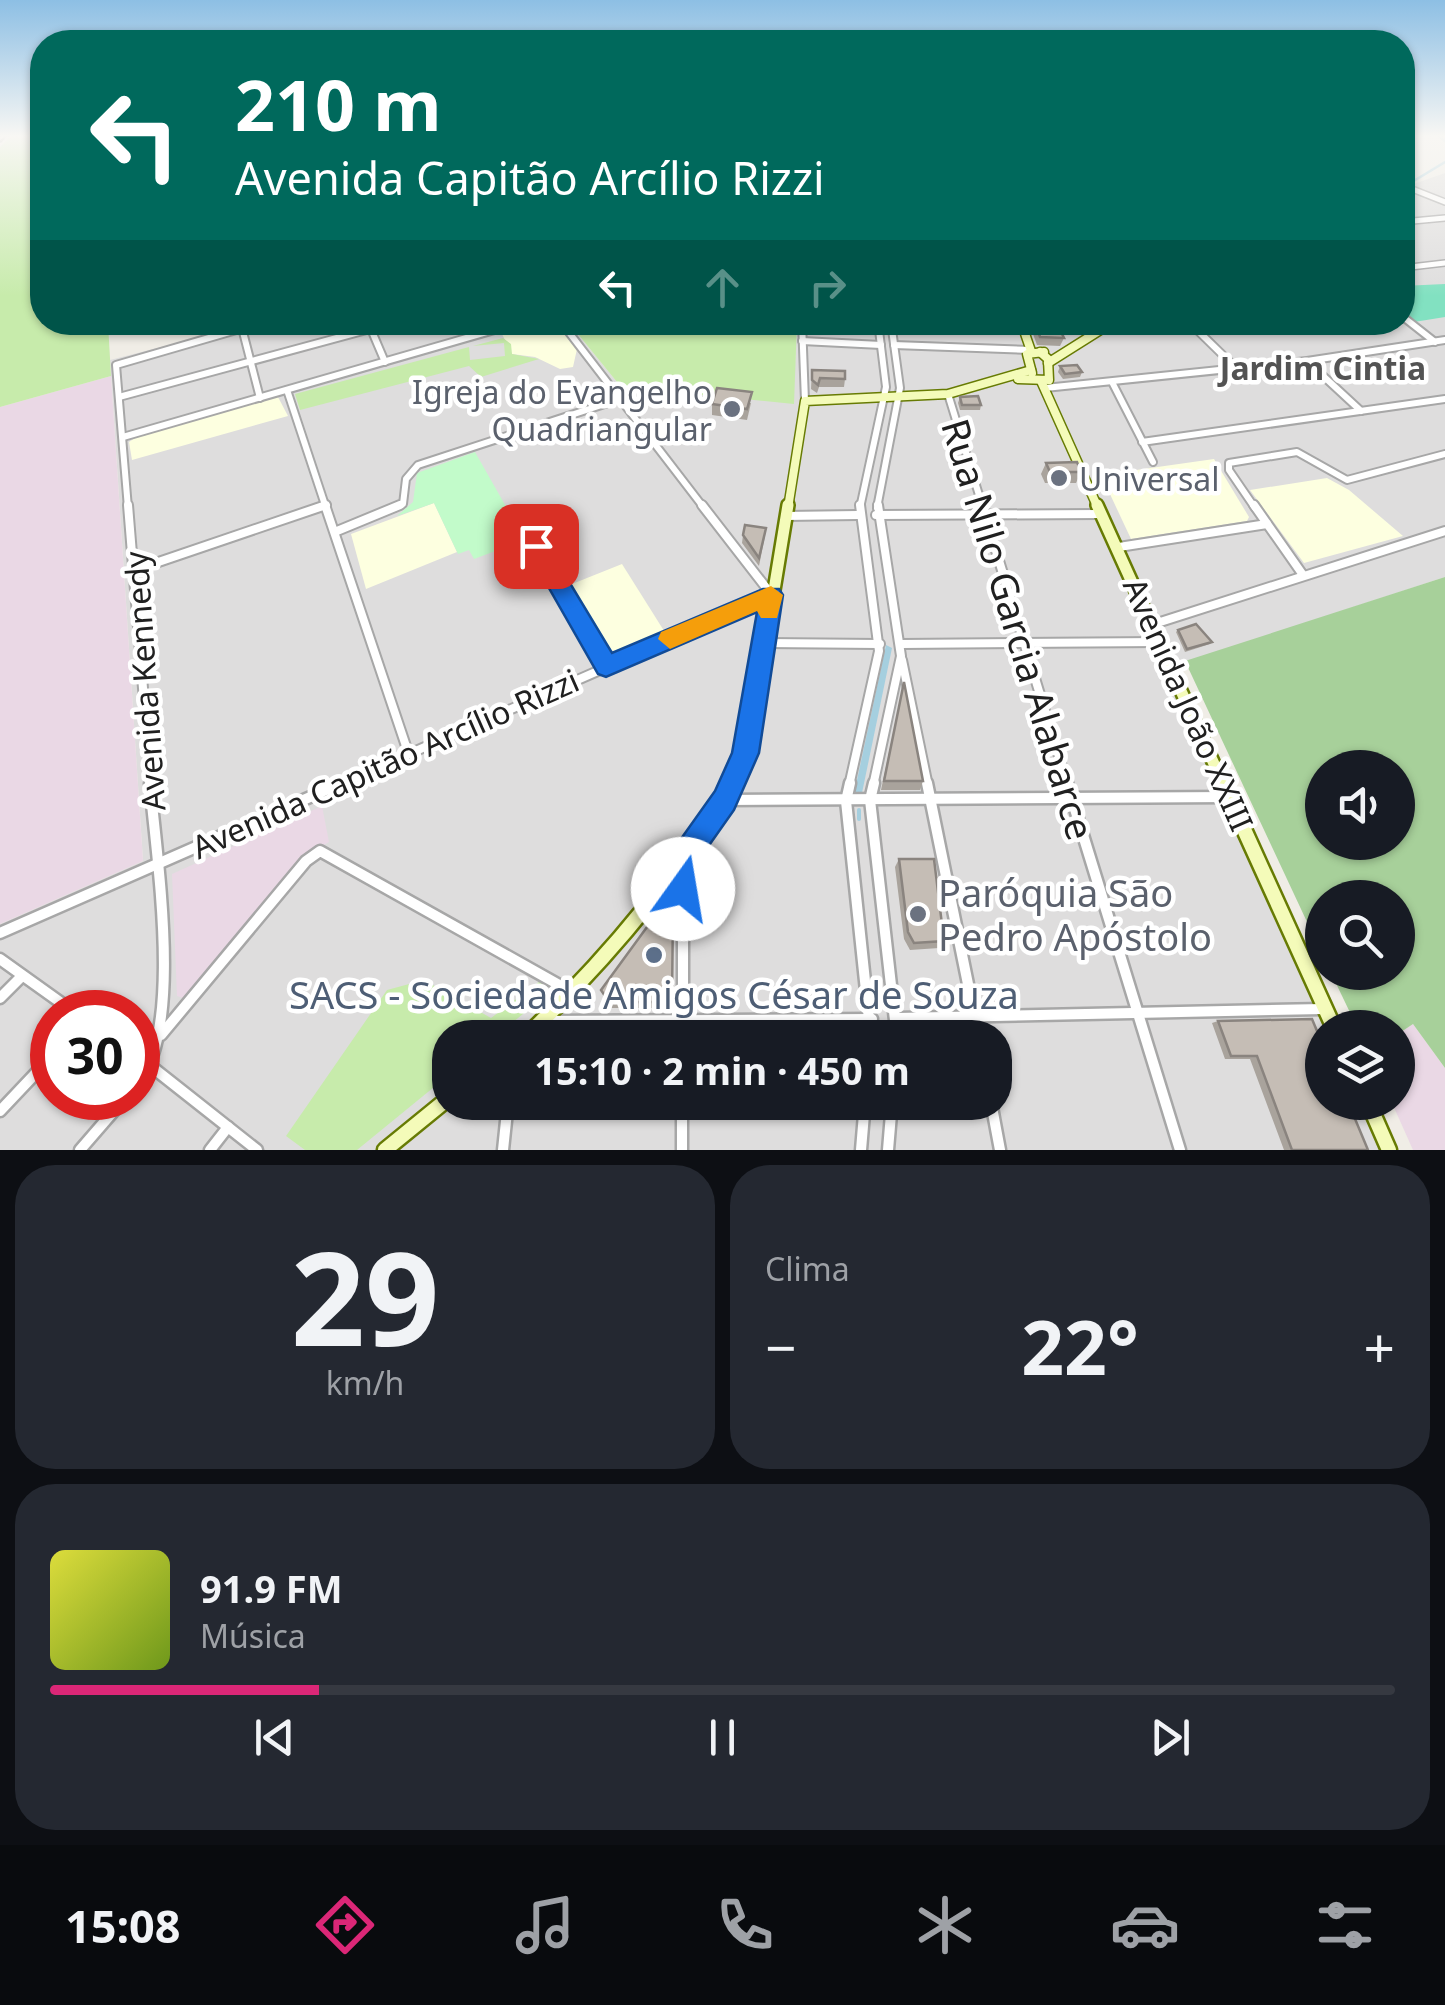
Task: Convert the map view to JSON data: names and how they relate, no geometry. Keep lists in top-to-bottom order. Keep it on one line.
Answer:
{"streets":{"main road":["Avenida João XXIII"],"street":["Rua Nilo Garcia Alabarce","Avenida Kennedy","Avenida Capitão Arcílio Rizzi"]},"crossings":[["Avenida Kennedy","Avenida Capitão Arcílio Rizzi"]],"districts":["Jardim Cintia"],"places":["Igreja do Evangelho Quadriangular","Universal","Paróquia São Pedro Apóstolo","SACS - Sociedade Amigos César de Souza"],"page":{"turn":["210 m","Avenida Capitão Arcílio Rizzi"],"limit":"30","trip":"15:10 · 2 min · 450 m","tile":[["29","km/h"],"Clima"],"heat":["−","22°","+"],"song":["91.9 FM","Música"],"tabs":"15:08"}}
